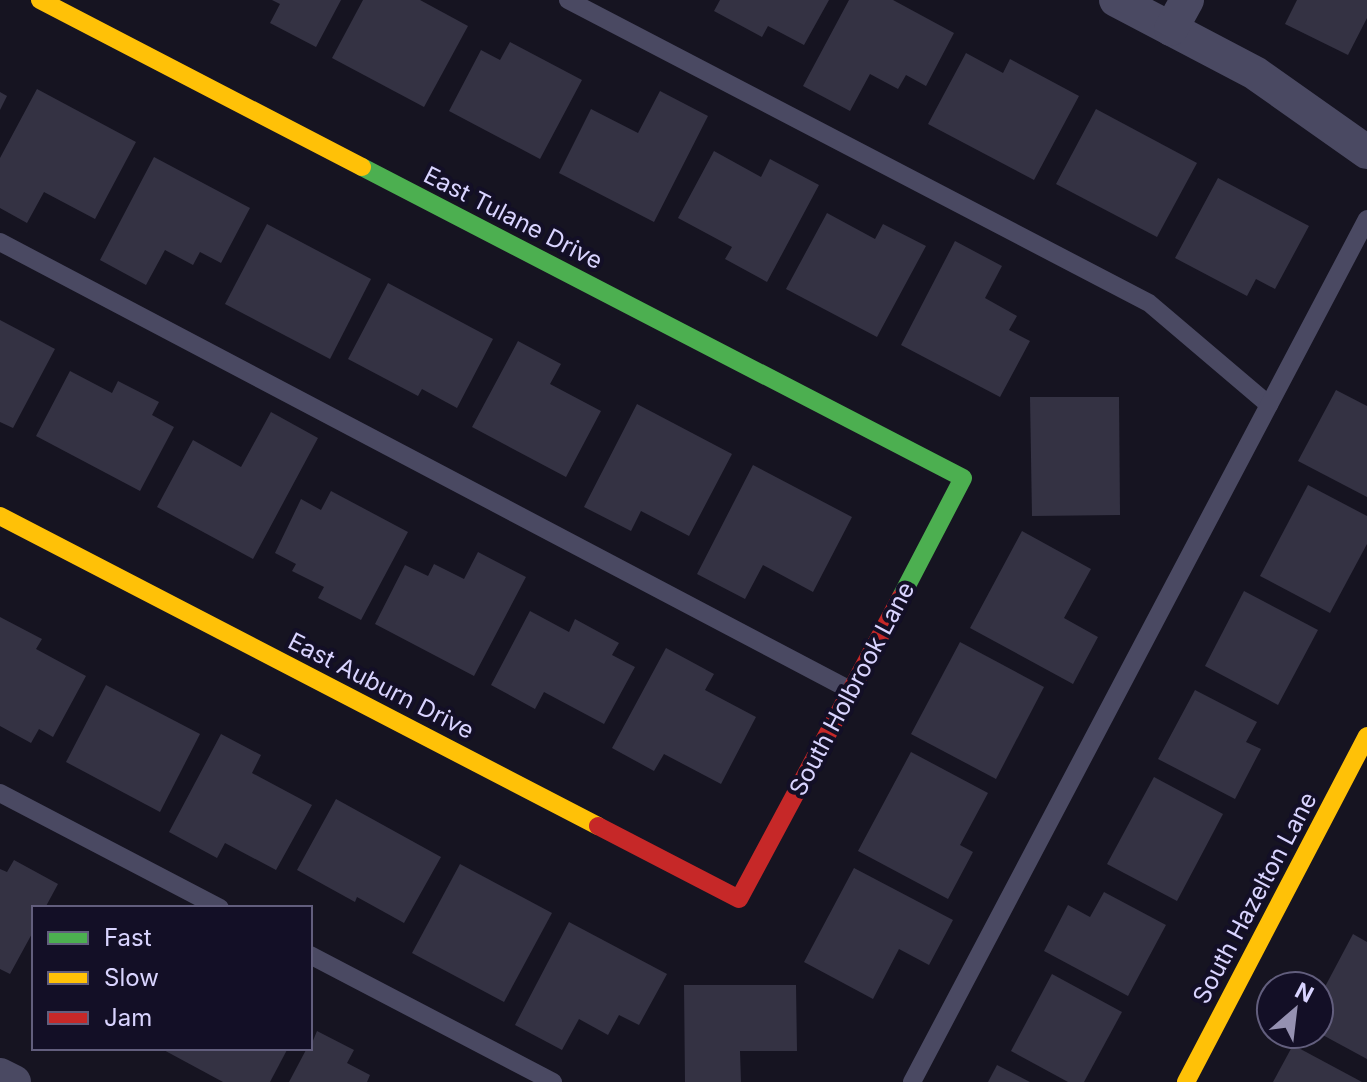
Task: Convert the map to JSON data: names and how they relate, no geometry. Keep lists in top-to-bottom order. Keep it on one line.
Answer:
{"streets":{"street":["East Tulane Drive","East Auburn Drive","South Holbrook Lane","South Hazelton Lane"]},"crossings":[["East Tulane Drive","South Holbrook Lane"],["East Auburn Drive","South Holbrook Lane"]],"legend":["Fast","Slow","Jam"],"north":"top right"}
